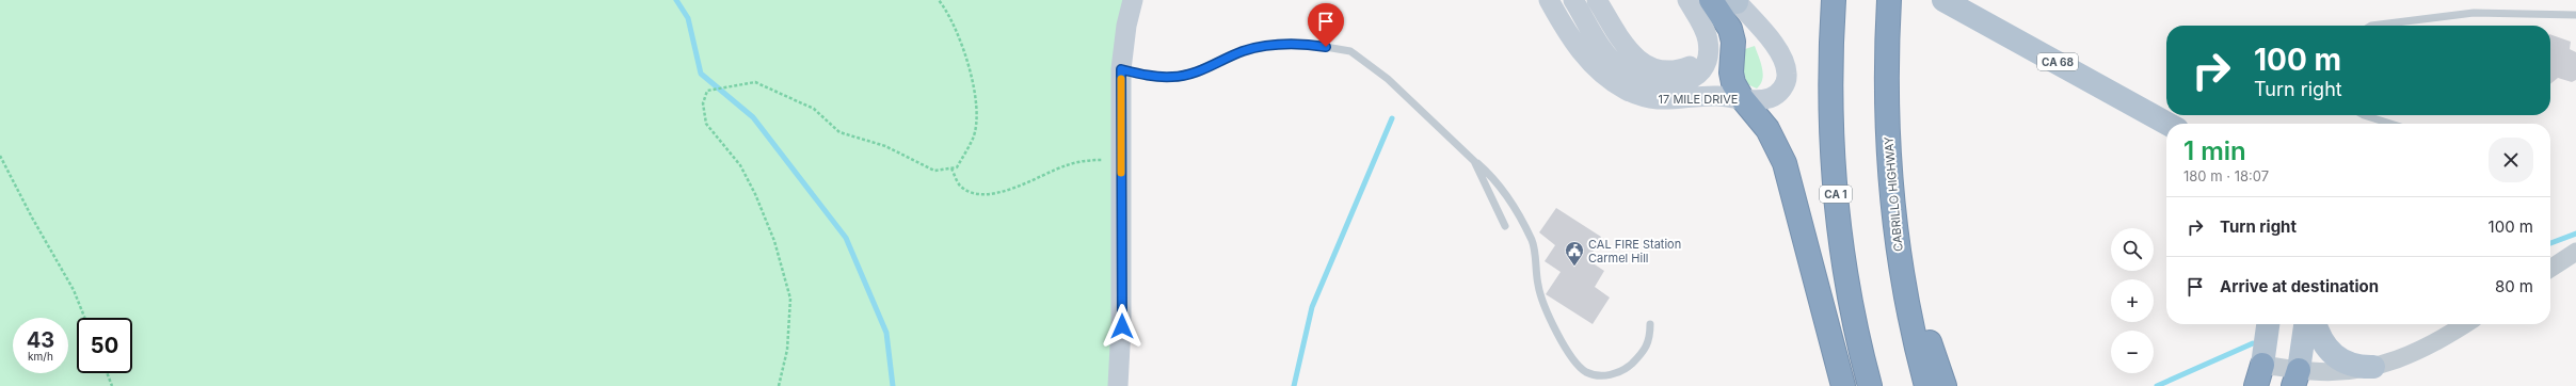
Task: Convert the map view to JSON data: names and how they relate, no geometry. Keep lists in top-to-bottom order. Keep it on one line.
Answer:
{"streets":{"highway":["CA 1","CABRILLO HIGHWAY"],"main road":["CA 68","17 MILE DRIVE"]},"places":{"public building":["CAL FIRE Station Carmel Hill"]},"page":{"turn":["100 m","Turn right"],"heading":["1 min","180 m · 18:07"],"list":[{"name":"Turn right","value":"100 m"},{"name":"Arrive at destination","value":"80 m"}],"map_buttons":["+","−"],"speed":"43 km/h","limit":"50"}}
